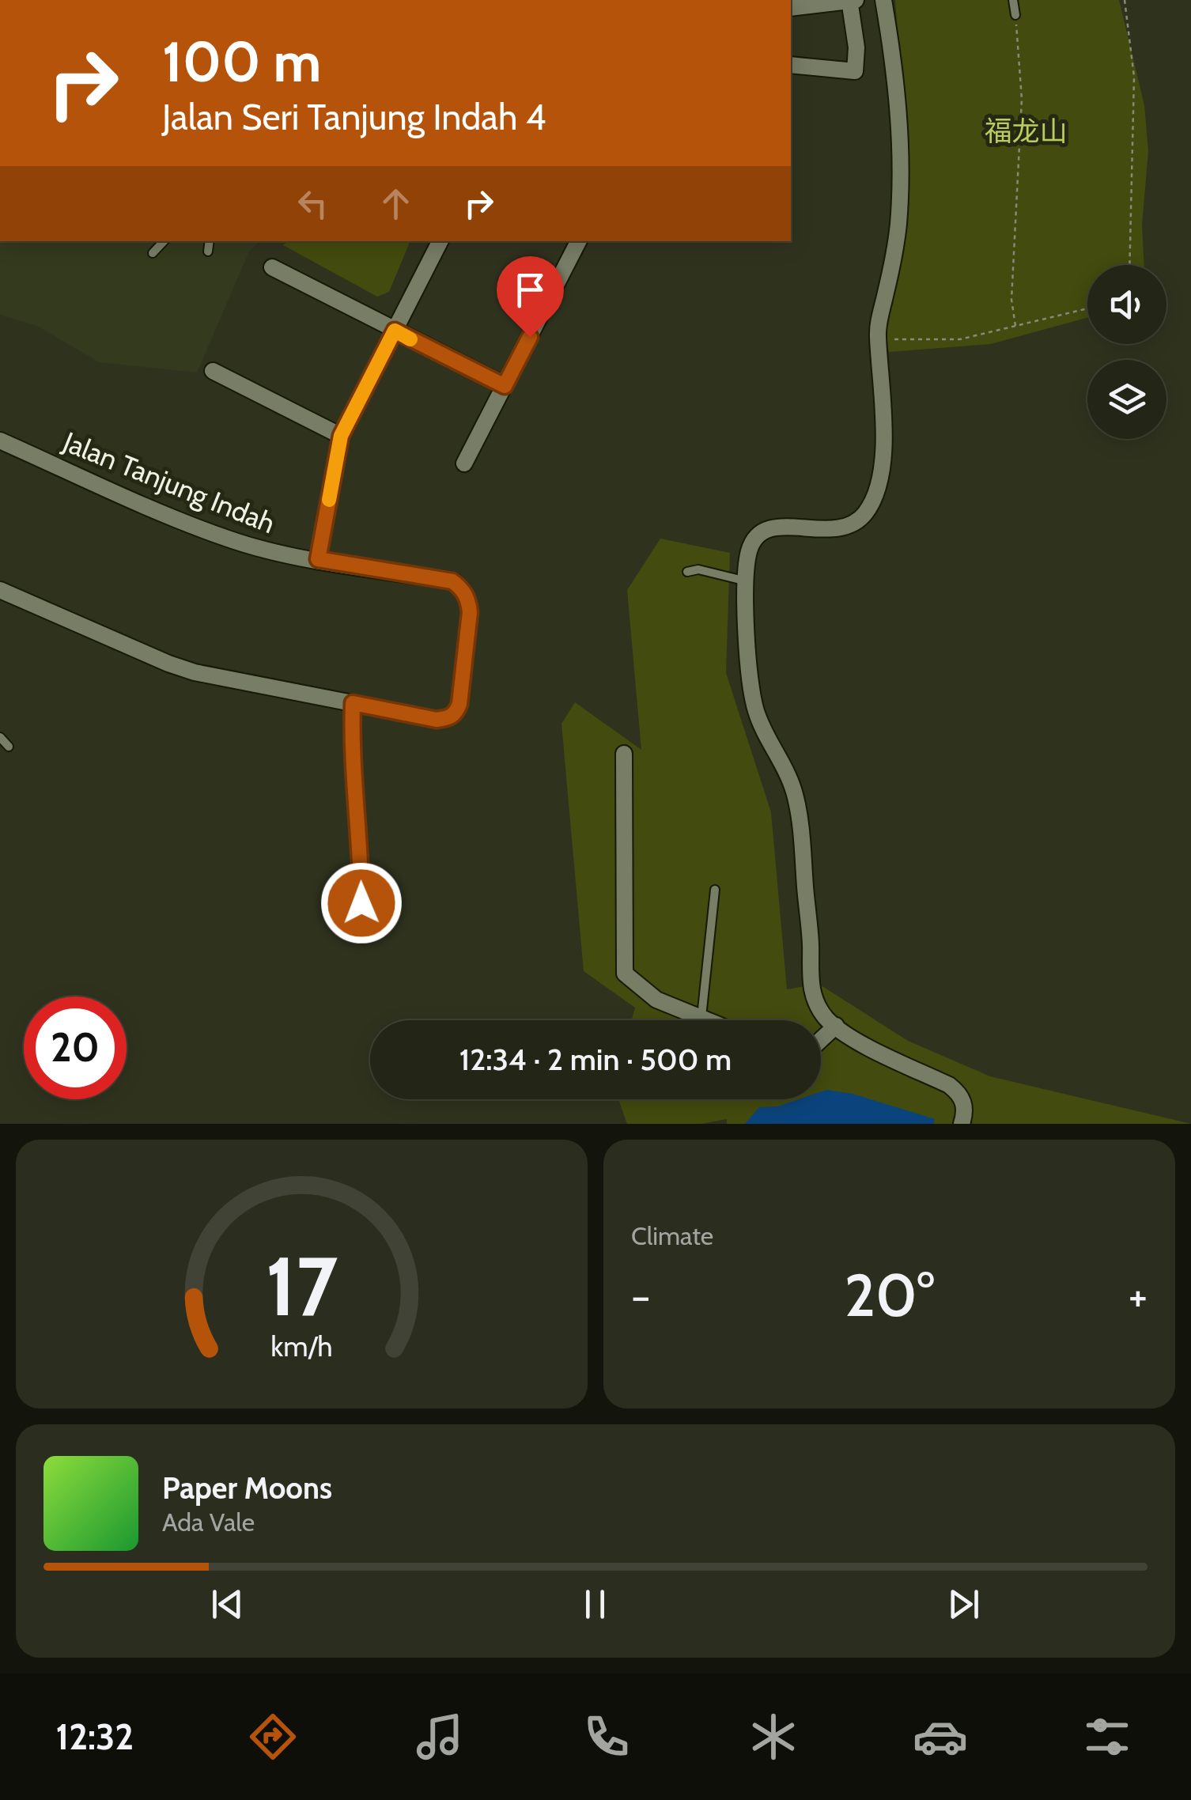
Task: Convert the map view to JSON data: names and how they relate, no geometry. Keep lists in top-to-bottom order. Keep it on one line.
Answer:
{"streets":{"street":["Jalan Tanjung Indah"]},"parks":["福龙山"],"page":{"turn":["100 m","Jalan Seri Tanjung Indah 4"],"limit":"20","trip":"12:34 · 2 min · 500 m","tile":"Climate","heat":["−","20°","+"],"song":["Paper Moons","Ada Vale"],"tabs":"12:32","gauge":["17","km/h"]}}
